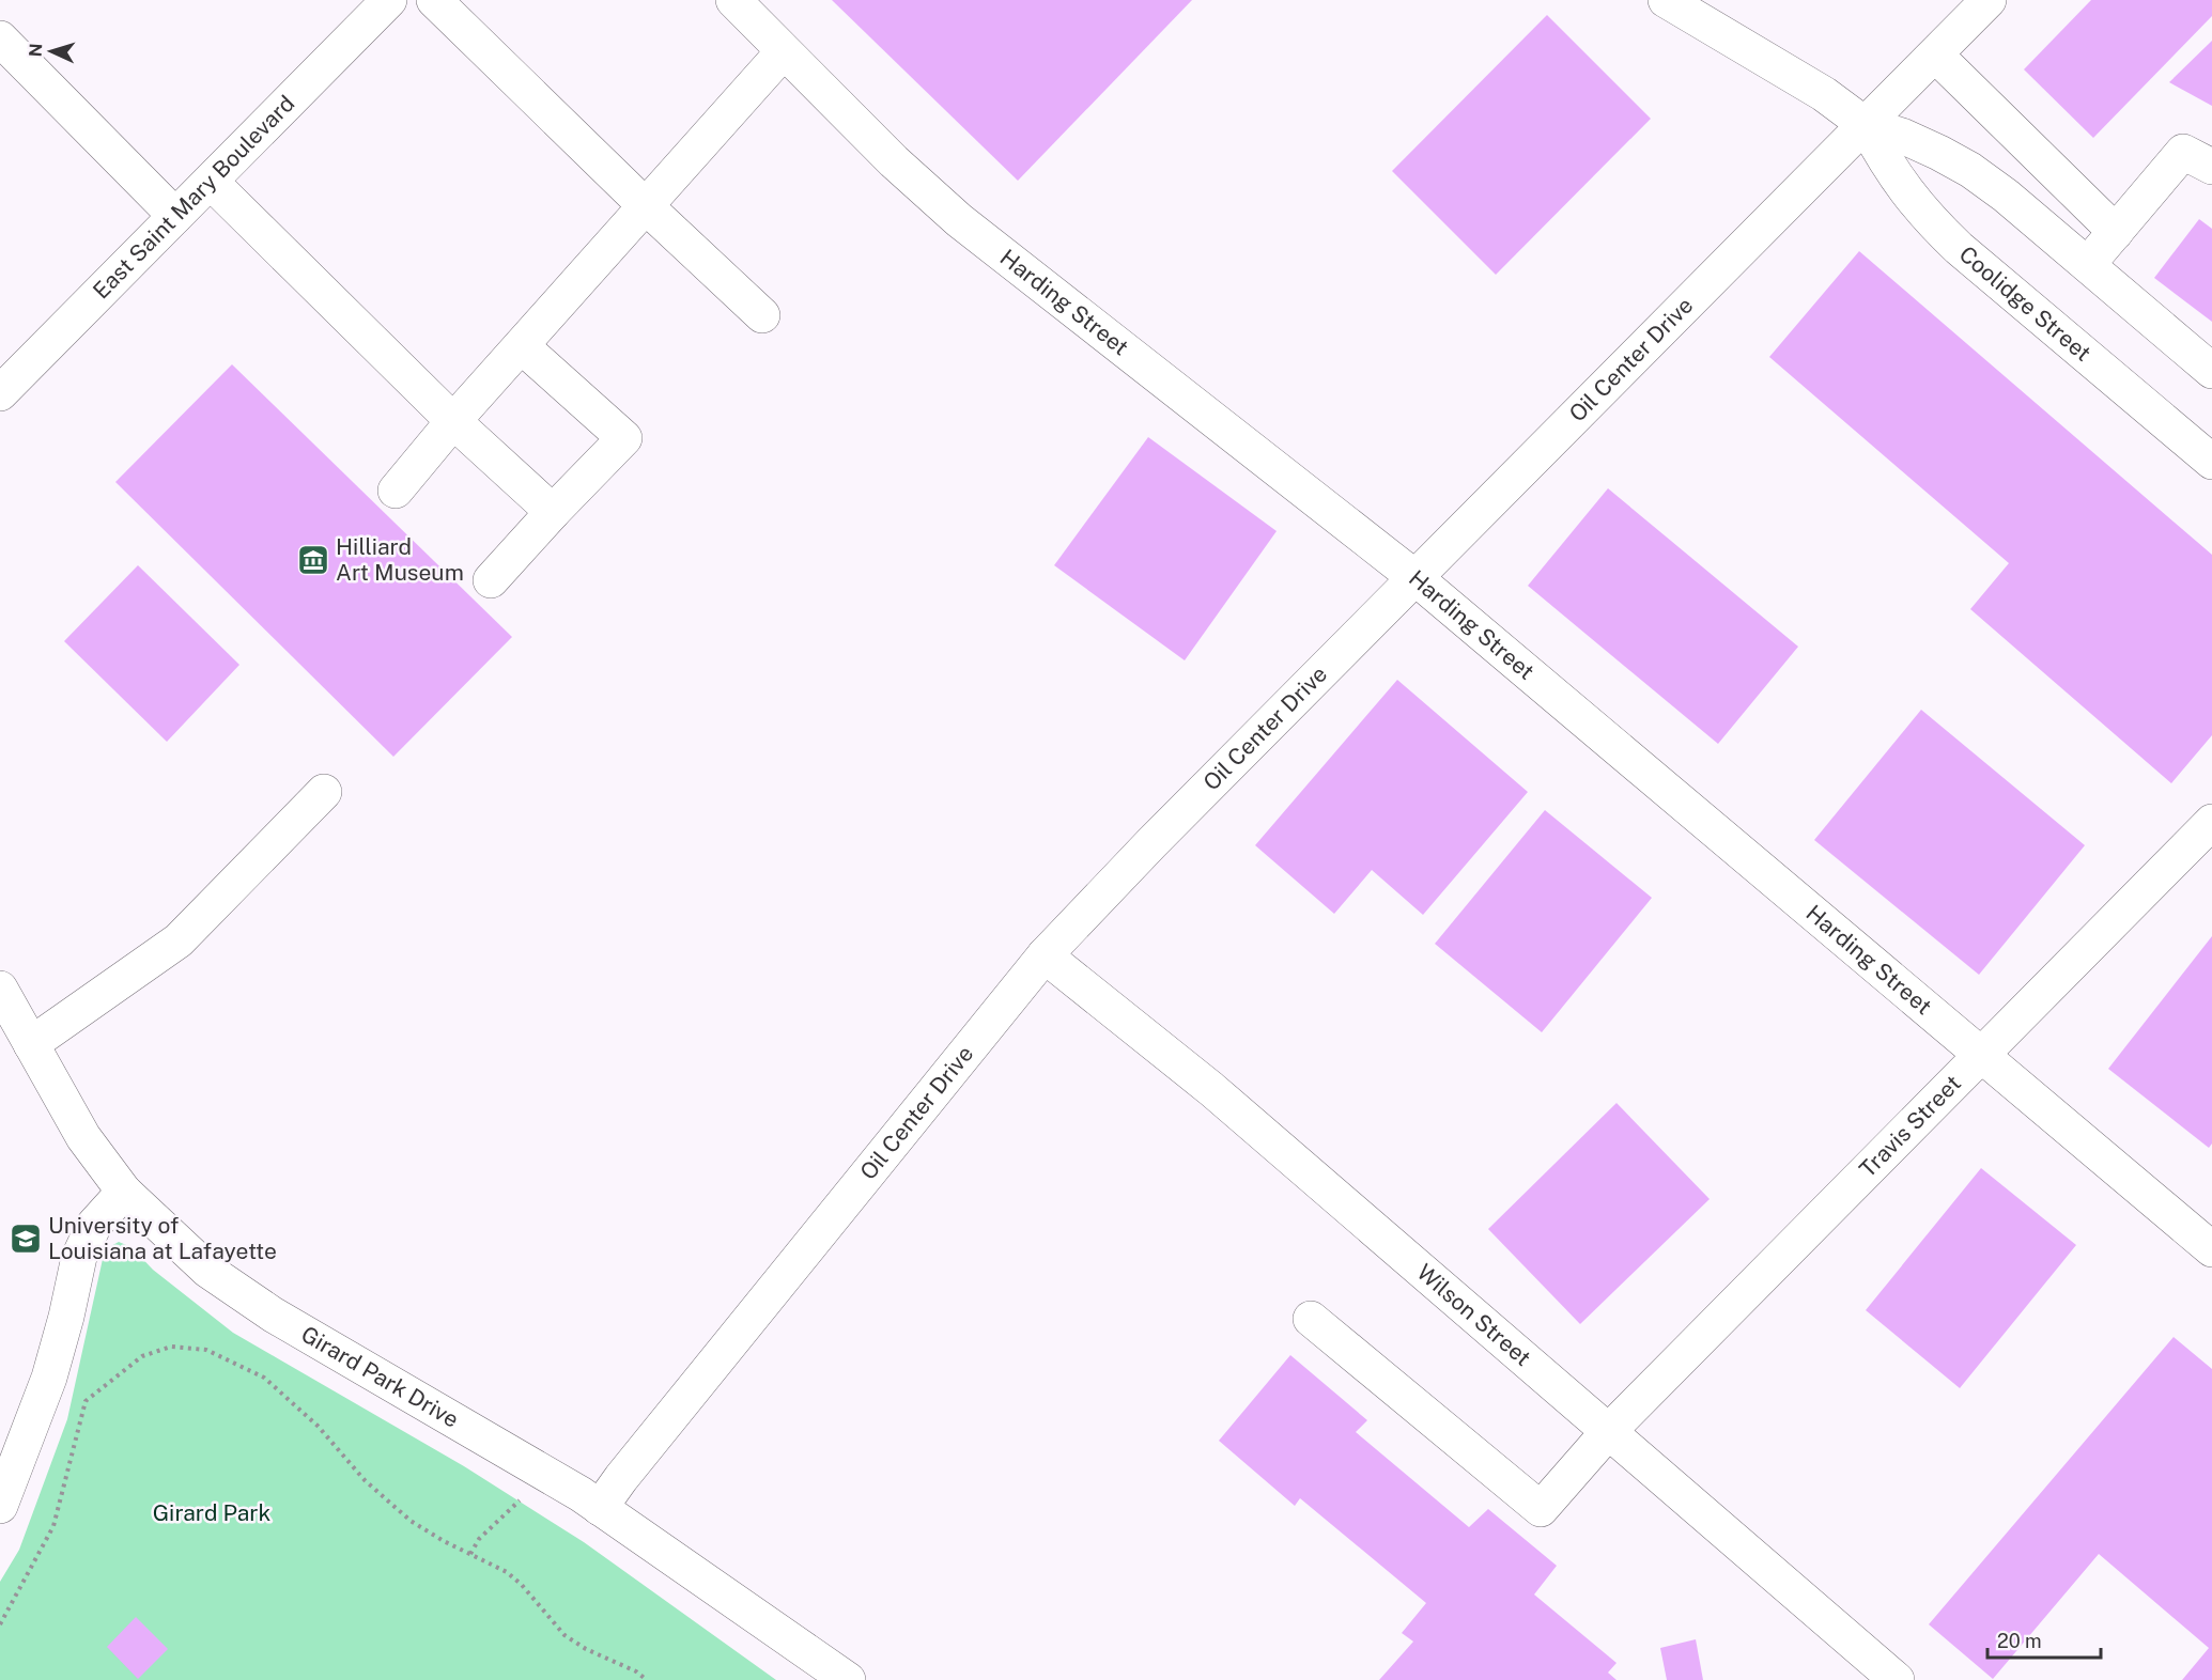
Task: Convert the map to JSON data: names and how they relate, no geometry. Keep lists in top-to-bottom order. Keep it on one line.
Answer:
{"streets":{"street":["East Saint Mary Boulevard","Harding Street","Coolidge Street","Oil Center Drive","Travis Street","Wilson Street","Girard Park Drive"]},"crossings":[["Harding Street","Oil Center Drive"],["Harding Street","Travis Street"],["Coolidge Street","Oil Center Drive"],["Oil Center Drive","Wilson Street"],["Oil Center Drive","Girard Park Drive"],["Travis Street","Wilson Street"]],"parks":["Girard Park"],"places":{"museum":["Hilliard Art Museum"],"school or university":["University of Louisiana at Lafayette"]},"scale_bar":"20 m","north":"left"}
